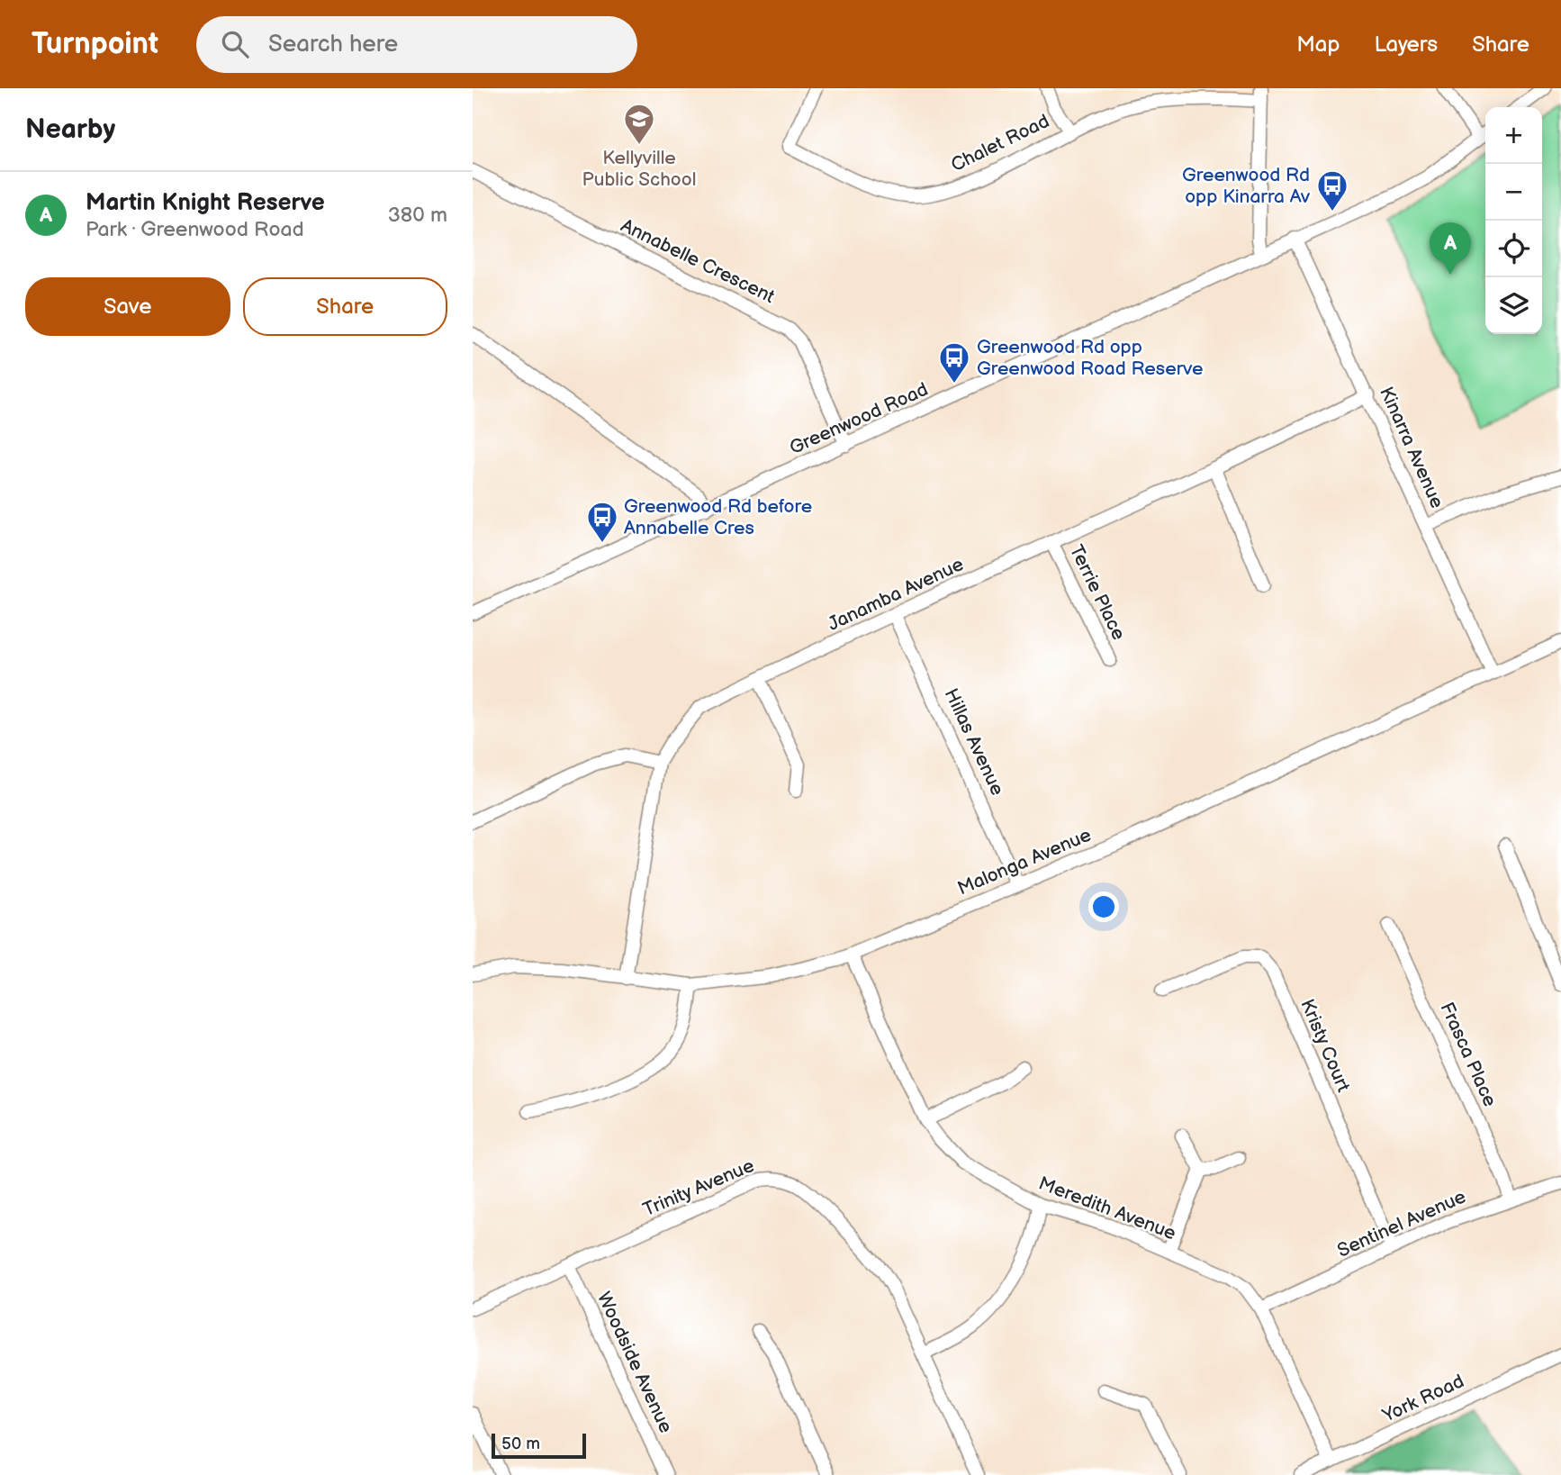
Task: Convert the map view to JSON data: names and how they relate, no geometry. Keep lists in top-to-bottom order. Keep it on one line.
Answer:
{"streets":{"street":["Chalet Road","Annabelle Crescent","Greenwood Road","Kinarra Avenue","Terrie Place","Janamba Avenue","Hillas Avenue","Malonga Avenue","Kristy Court","Frasca Place","Trinity Avenue","Meredith Avenue","Sentinel Avenue","Woodside Avenue","York Road"]},"crossings":[["Annabelle Crescent","Greenwood Road"],["Greenwood Road","Kinarra Avenue"],["Kinarra Avenue","Janamba Avenue"],["Kinarra Avenue","Malonga Avenue"],["Terrie Place","Janamba Avenue"],["Janamba Avenue","Hillas Avenue"],["Janamba Avenue","Malonga Avenue"],["Hillas Avenue","Malonga Avenue"],["Malonga Avenue","Meredith Avenue"],["Kristy Court","Sentinel Avenue"],["Frasca Place","Sentinel Avenue"],["Trinity Avenue","Woodside Avenue"],["Meredith Avenue","Sentinel Avenue"],["Meredith Avenue","York Road"]],"places":{"school or university":["Kellyville Public School"],"bus stop":["Greenwood Rd opp Kinarra Av","Greenwood Rd opp Greenwood Road Reserve","Greenwood Rd before Annabelle Cres"]},"scale_bar":"50 m","page":{"header":"Turnpoint","search":"Search here","nav":["Map","Layers","Share"],"heading":"Nearby","map_buttons":["+","−"],"list":[{"mark":"A","name":"Martin Knight Reserve","note":"Park · Greenwood Road","value":"380 m"}],"pins":"A","buttons":["Save","Share"],"scale":"50 m"}}
